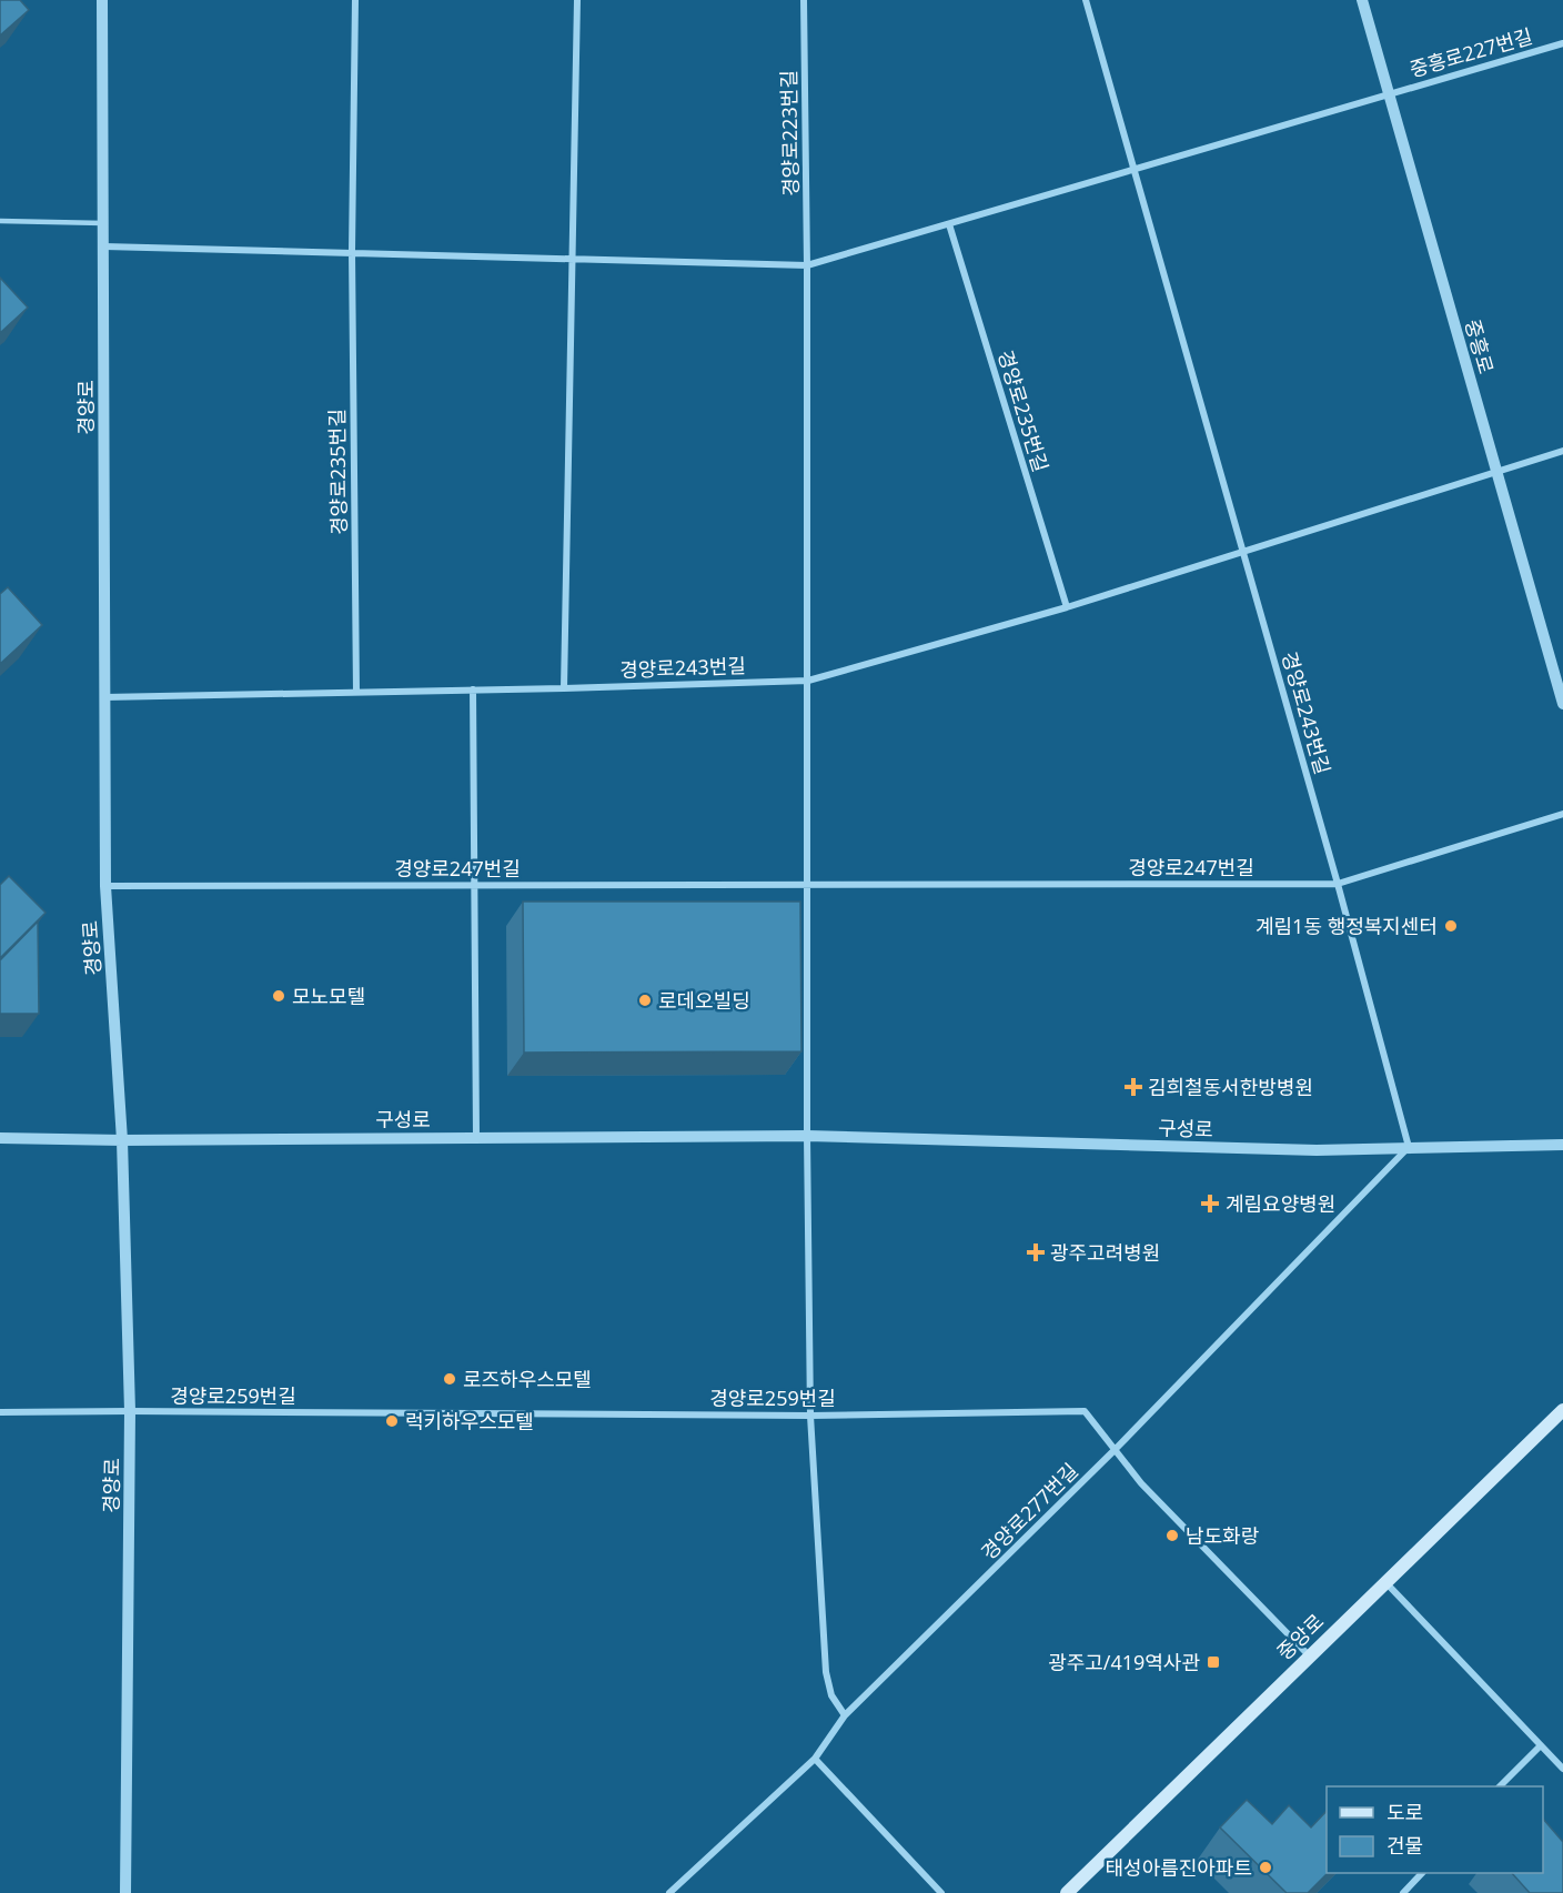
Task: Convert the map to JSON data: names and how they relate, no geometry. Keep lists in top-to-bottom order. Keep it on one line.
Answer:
{"streets":{"main road":["중앙로"],"street":["중흥로227번길","경양로223번길","중흥로","경양로","경양로235번길","경양로243번길","경양로247번길","구성로","경양로259번길","경양로277번길"]},"crossings":[["중흥로227번길","중흥로"],["중흥로","경양로243번길"],["경양로","경양로243번길"],["경양로","경양로247번길"],["경양로","구성로"],["경양로","경양로259번길"],["경양로235번길","경양로243번길"],["경양로243번길","경양로247번길"],["경양로243번길","구성로"],["경양로243번길","경양로277번길"],["구성로","경양로277번길"],["경양로259번길","경양로277번길"],["경양로259번길","중앙로"]],"places":{"other":["계림1동 행정복지센터","모노모텔","로데오빌딩","로즈하우스모텔","럭키하우스모텔","남도화랑","태성아름진아파트"],"health":["김희철동서한방병원","계림요양병원","광주고려병원"],"transit":["광주고/419역사관"]},"legend":["도로","건물"]}
